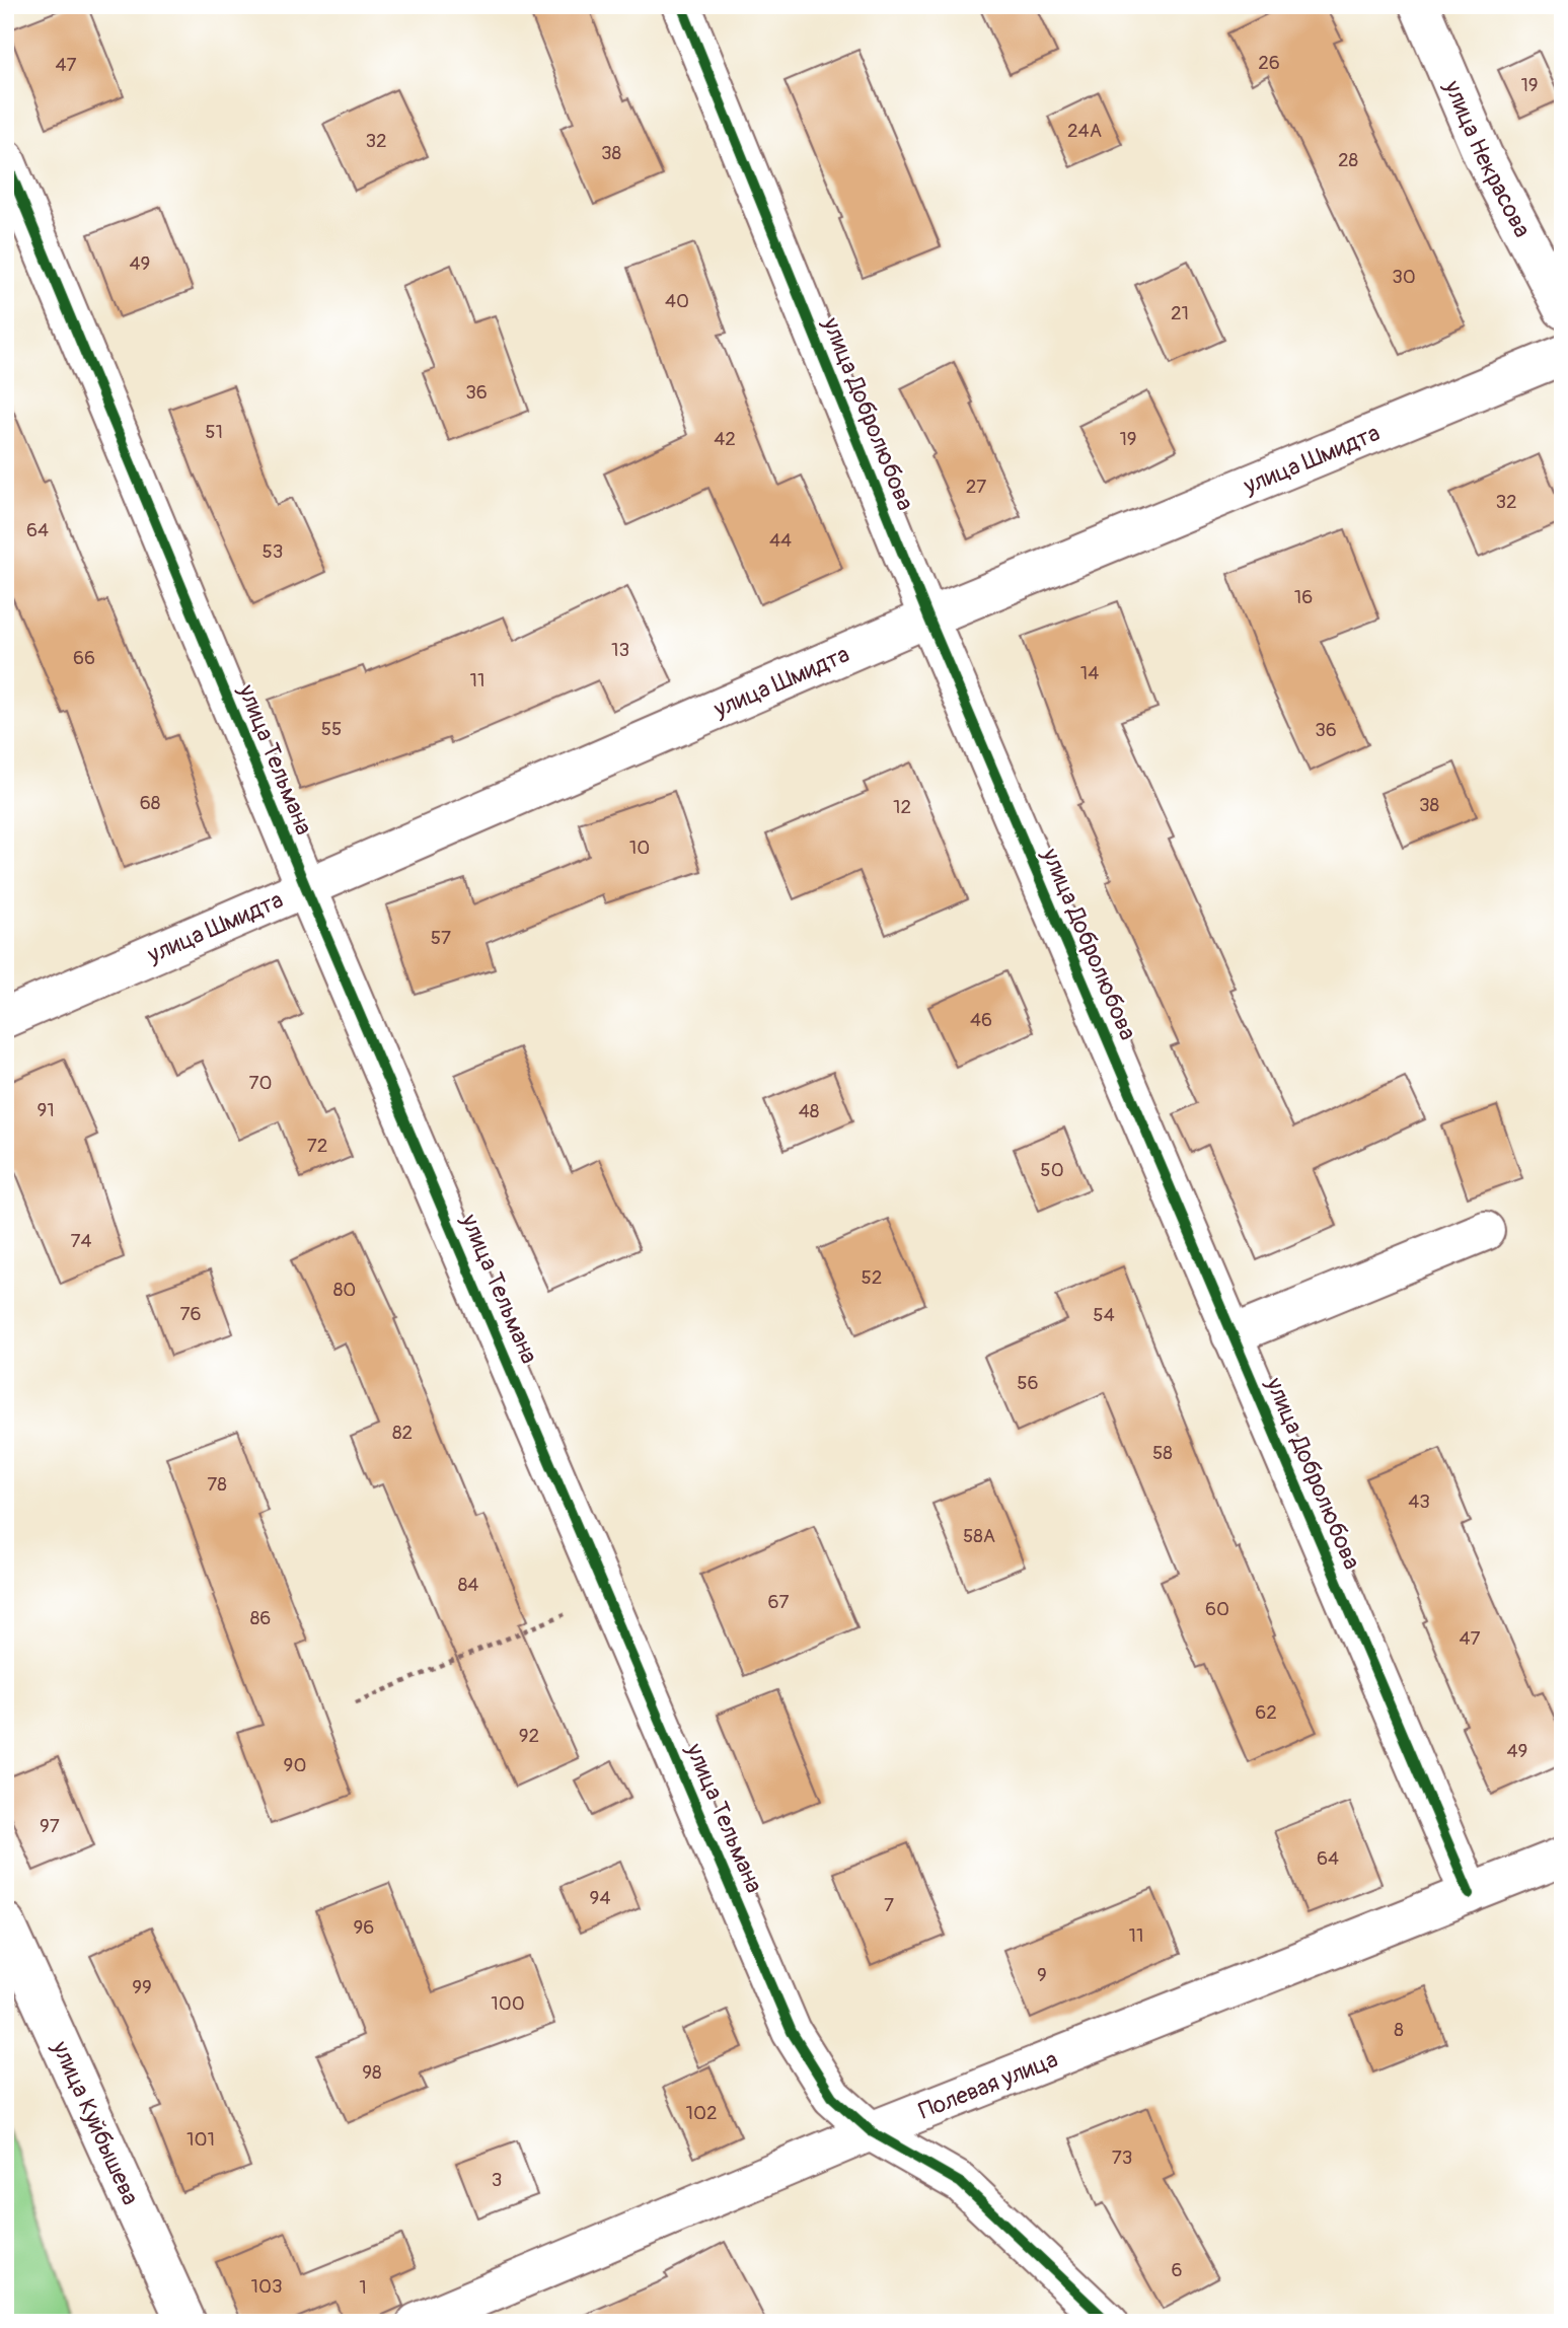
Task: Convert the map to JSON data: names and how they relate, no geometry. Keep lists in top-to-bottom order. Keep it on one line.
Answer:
{"streets":{"street":["улица Некрасова","улица Добролюбова","улица Шмидта","улица Тельмана","Полевая улица","улица Куйбышева"]},"crossings":[["улица Добролюбова","улица Шмидта"],["улица Добролюбова","Полевая улица"],["улица Шмидта","улица Тельмана"],["улица Тельмана","Полевая улица"]],"house_numbers":["26","47","19","24А","32","38","28","49","30","40","21","36","51","42","19","27","32","64","44","53","16","13","66","14","11","55","36","68","38","12","10","57","46","70","91","48","72","50","74","52","80","76","54","56","82","58","78","43","58А","84","67","60","86","47","62","92","49","90","97","64","94","7","96","11","9","99","100","8","98","102","101","73","3","6","103","1"]}
